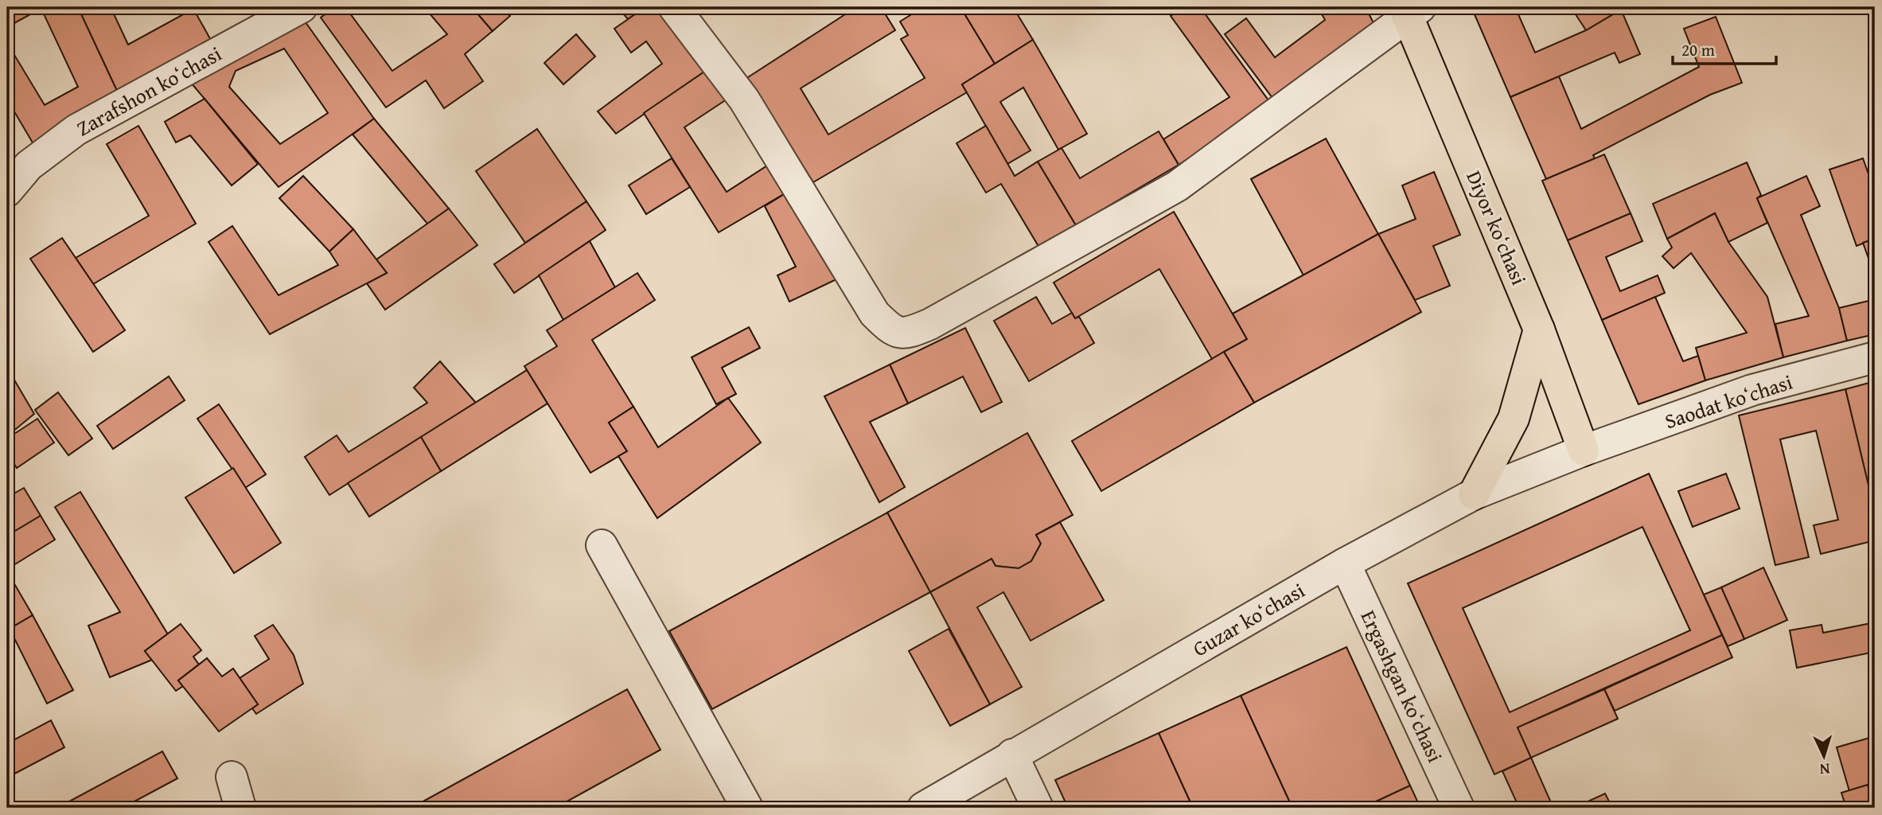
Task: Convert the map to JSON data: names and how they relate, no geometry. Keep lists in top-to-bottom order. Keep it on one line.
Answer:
{"streets":{"main road":["Diyor koʻchasi"],"street":["Zarafshon koʻchasi","Saodat koʻchasi","Guzar koʻchasi","Ergashgan koʻchasi"]},"crossings":[["Diyor koʻchasi","Saodat koʻchasi"],["Diyor koʻchasi","Guzar koʻchasi"],["Saodat koʻchasi","Guzar koʻchasi"],["Guzar koʻchasi","Ergashgan koʻchasi"]],"scale_bar":"20 m","north":"bottom"}
